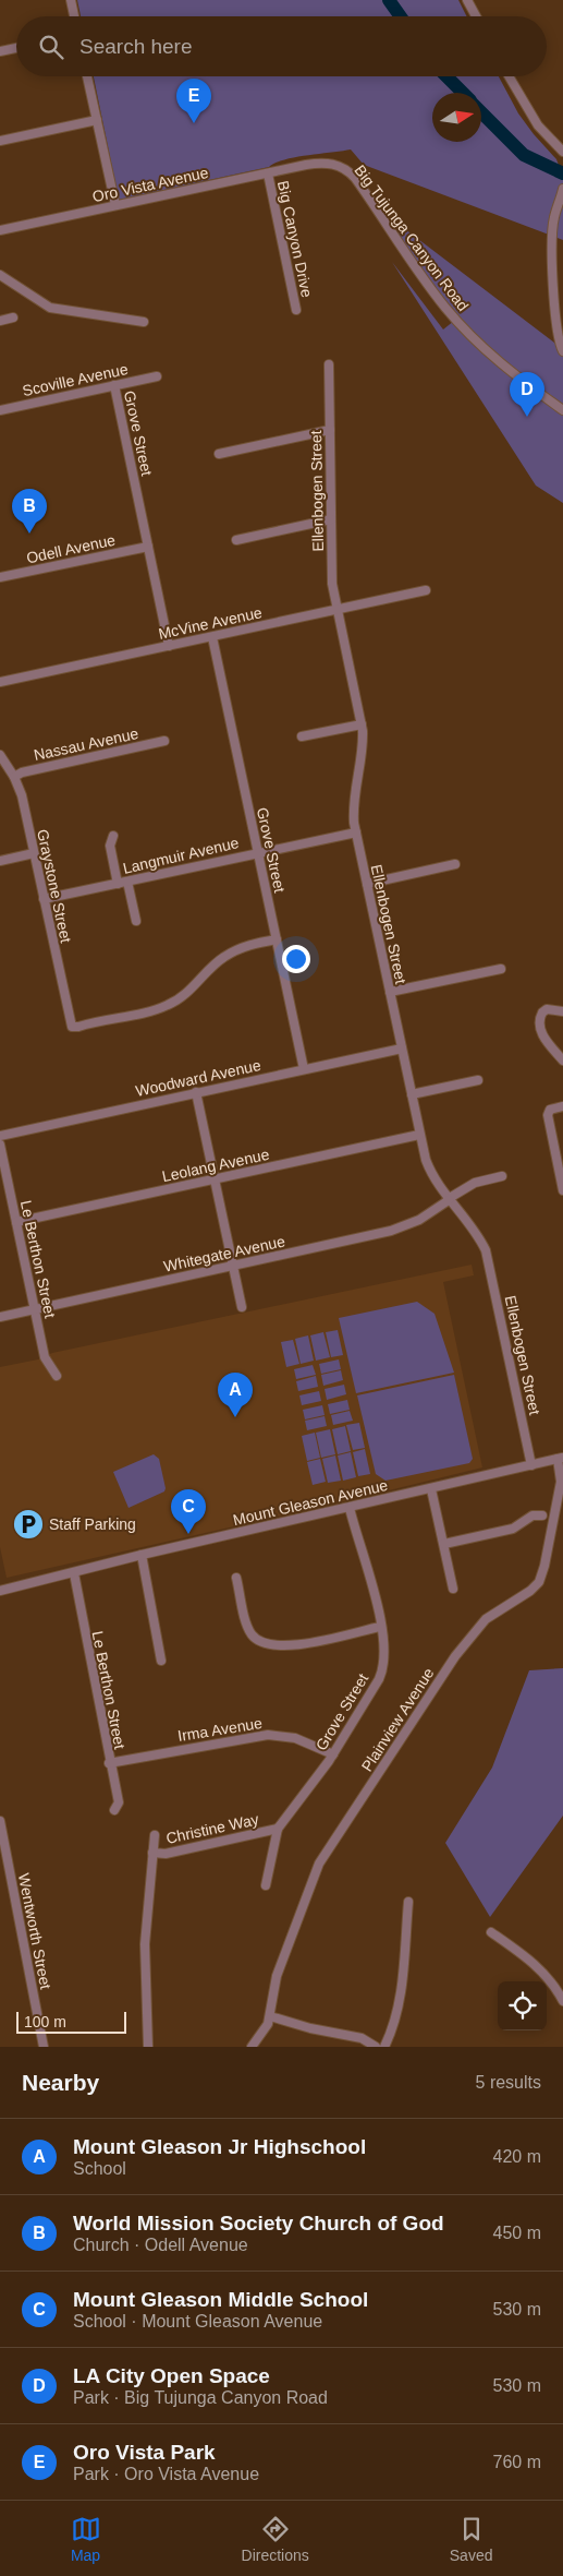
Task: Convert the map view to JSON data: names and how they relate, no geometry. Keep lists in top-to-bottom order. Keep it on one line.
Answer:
{"streets":{"street":["Oro Vista Avenue","Big Tujunga Canyon Road","Big Canyon Drive","Scoville Avenue","Grove Street","Ellenbogen Street","Odell Avenue","McVine Avenue","Nassau Avenue","Langmuir Avenue","Graystone Street","Woodward Avenue","Leolang Avenue","Whitegate Avenue","Le Berthon Street","Mount Gleason Avenue","Plainview Avenue","Irma Avenue","Christine Way","Wentworth Street"]},"crossings":[["Oro Vista Avenue","Big Tujunga Canyon Road"],["Oro Vista Avenue","Big Canyon Drive"],["Scoville Avenue","Grove Street"],["Grove Street","Odell Avenue"],["Grove Street","McVine Avenue"],["Grove Street","Langmuir Avenue"],["Grove Street","Graystone Street"],["Grove Street","Woodward Avenue"],["Grove Street","Mount Gleason Avenue"],["Grove Street","Irma Avenue"],["Grove Street","Christine Way"],["Ellenbogen Street","McVine Avenue"],["Ellenbogen Street","Langmuir Avenue"],["Ellenbogen Street","Woodward Avenue"],["Ellenbogen Street","Leolang Avenue"],["Ellenbogen Street","Whitegate Avenue"],["Ellenbogen Street","Mount Gleason Avenue"],["Nassau Avenue","Graystone Street"],["Langmuir Avenue","Graystone Street"],["Leolang Avenue","Le Berthon Street"],["Whitegate Avenue","Le Berthon Street"],["Le Berthon Street","Mount Gleason Avenue"],["Le Berthon Street","Irma Avenue"],["Mount Gleason Avenue","Plainview Avenue"]],"places":{"parking":["Staff Parking"]},"scale_bar":"100 m","north":"right","page":{"search":"Search here","pins":["E","D","B","A","C"],"scale":"100 m","heading":["Nearby","5 results"],"list":[{"mark":"A","name":"Mount Gleason Jr Highschool","note":"School","value":"420 m"},{"mark":"B","name":"World Mission Society Church of God","note":"Church · Odell Avenue","value":"450 m"},{"mark":"C","name":"Mount Gleason Middle School","note":"School · Mount Gleason Avenue","value":"530 m"},{"mark":"D","name":"LA City Open Space","note":"Park · Big Tujunga Canyon Road","value":"530 m"},{"mark":"E","name":"Oro Vista Park","note":"Park · Oro Vista Avenue","value":"760 m"}],"nav":["Map","Directions","Saved"]}}
